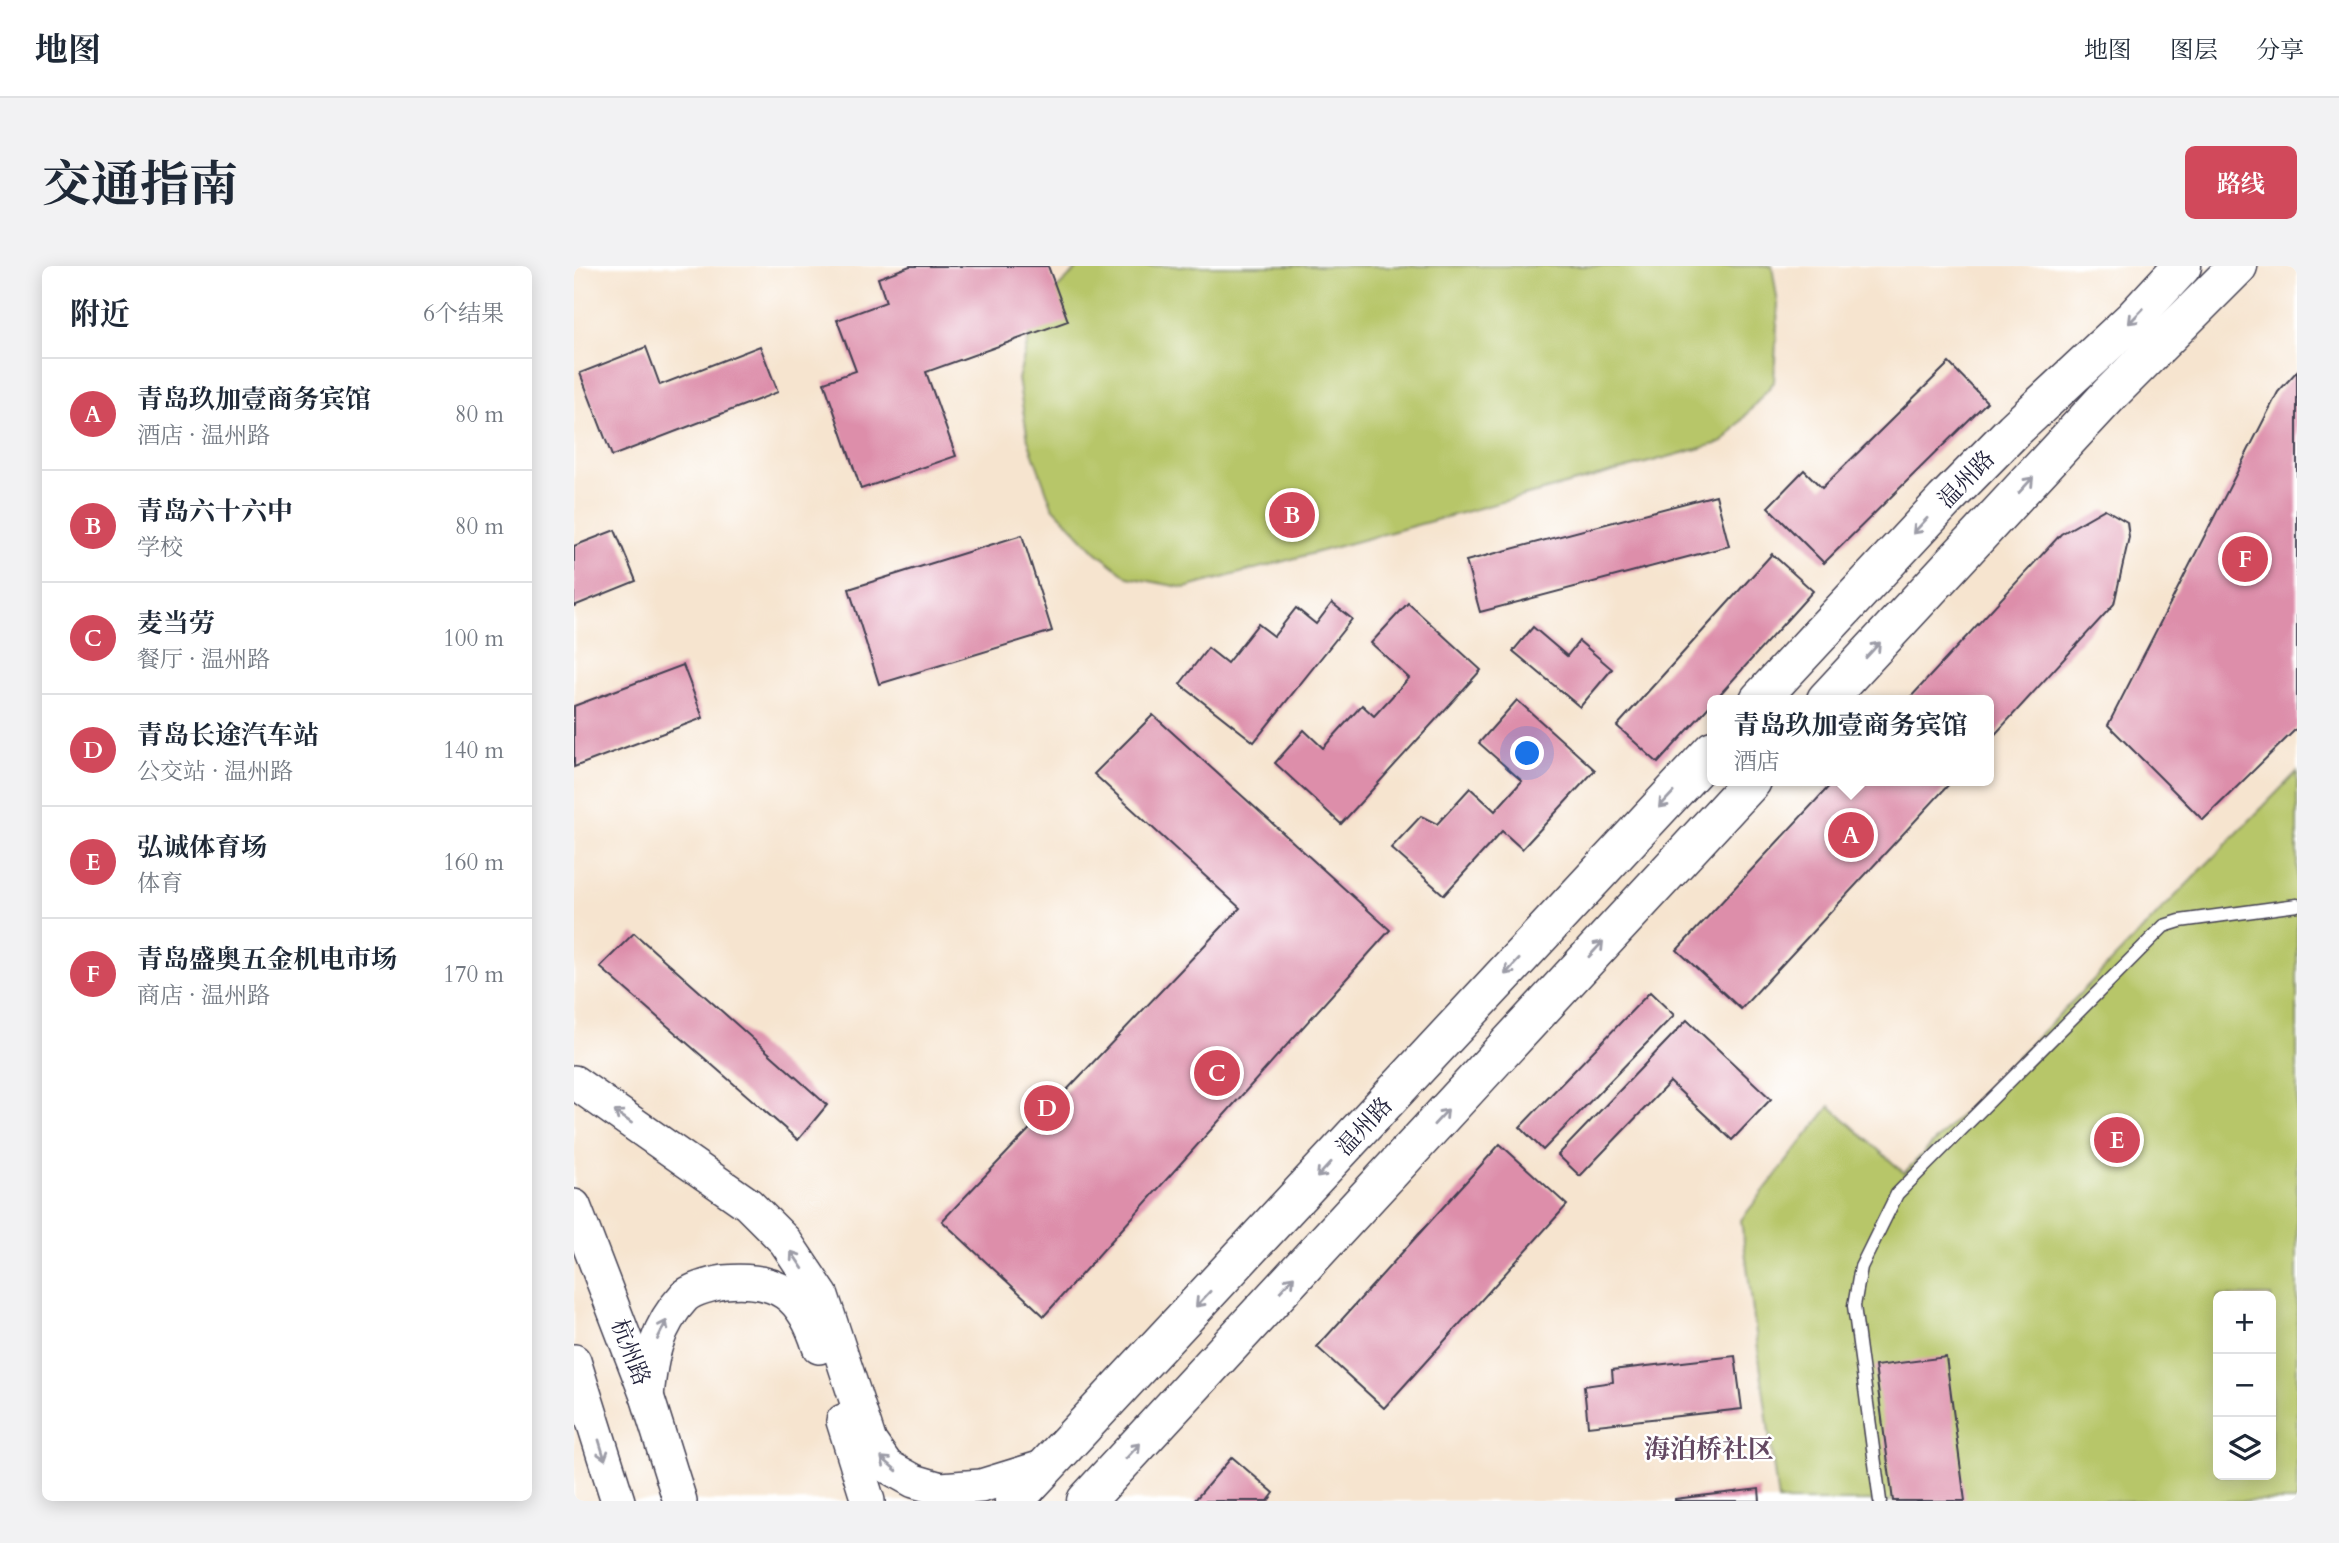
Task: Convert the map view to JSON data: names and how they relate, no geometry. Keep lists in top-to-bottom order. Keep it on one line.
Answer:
{"streets":{"main road":["温州路","杭州路"]},"districts":["海泊桥社区"],"page":{"header":"地图","nav":["地图","图层","分享"],"title":"交通指南","buttons":"路线","heading":["附近","6个结果"],"list":[{"mark":"A","name":"青岛玖加壹商务宾馆","note":"酒店 · 温州路","value":"80 m"},{"mark":"B","name":"青岛六十六中","note":"学校","value":"80 m"},{"mark":"C","name":"麦当劳","note":"餐厅 · 温州路","value":"100 m"},{"mark":"D","name":"青岛长途汽车站","note":"公交站 · 温州路","value":"140 m"},{"mark":"E","name":"弘诚体育场","note":"体育","value":"160 m"},{"mark":"F","name":"青岛盛奥五金机电市场","note":"商店 · 温州路","value":"170 m"}],"pins":["B","F","A","C","D","E"],"popup":["青岛玖加壹商务宾馆","酒店"],"map_buttons":["+","−"]}}
